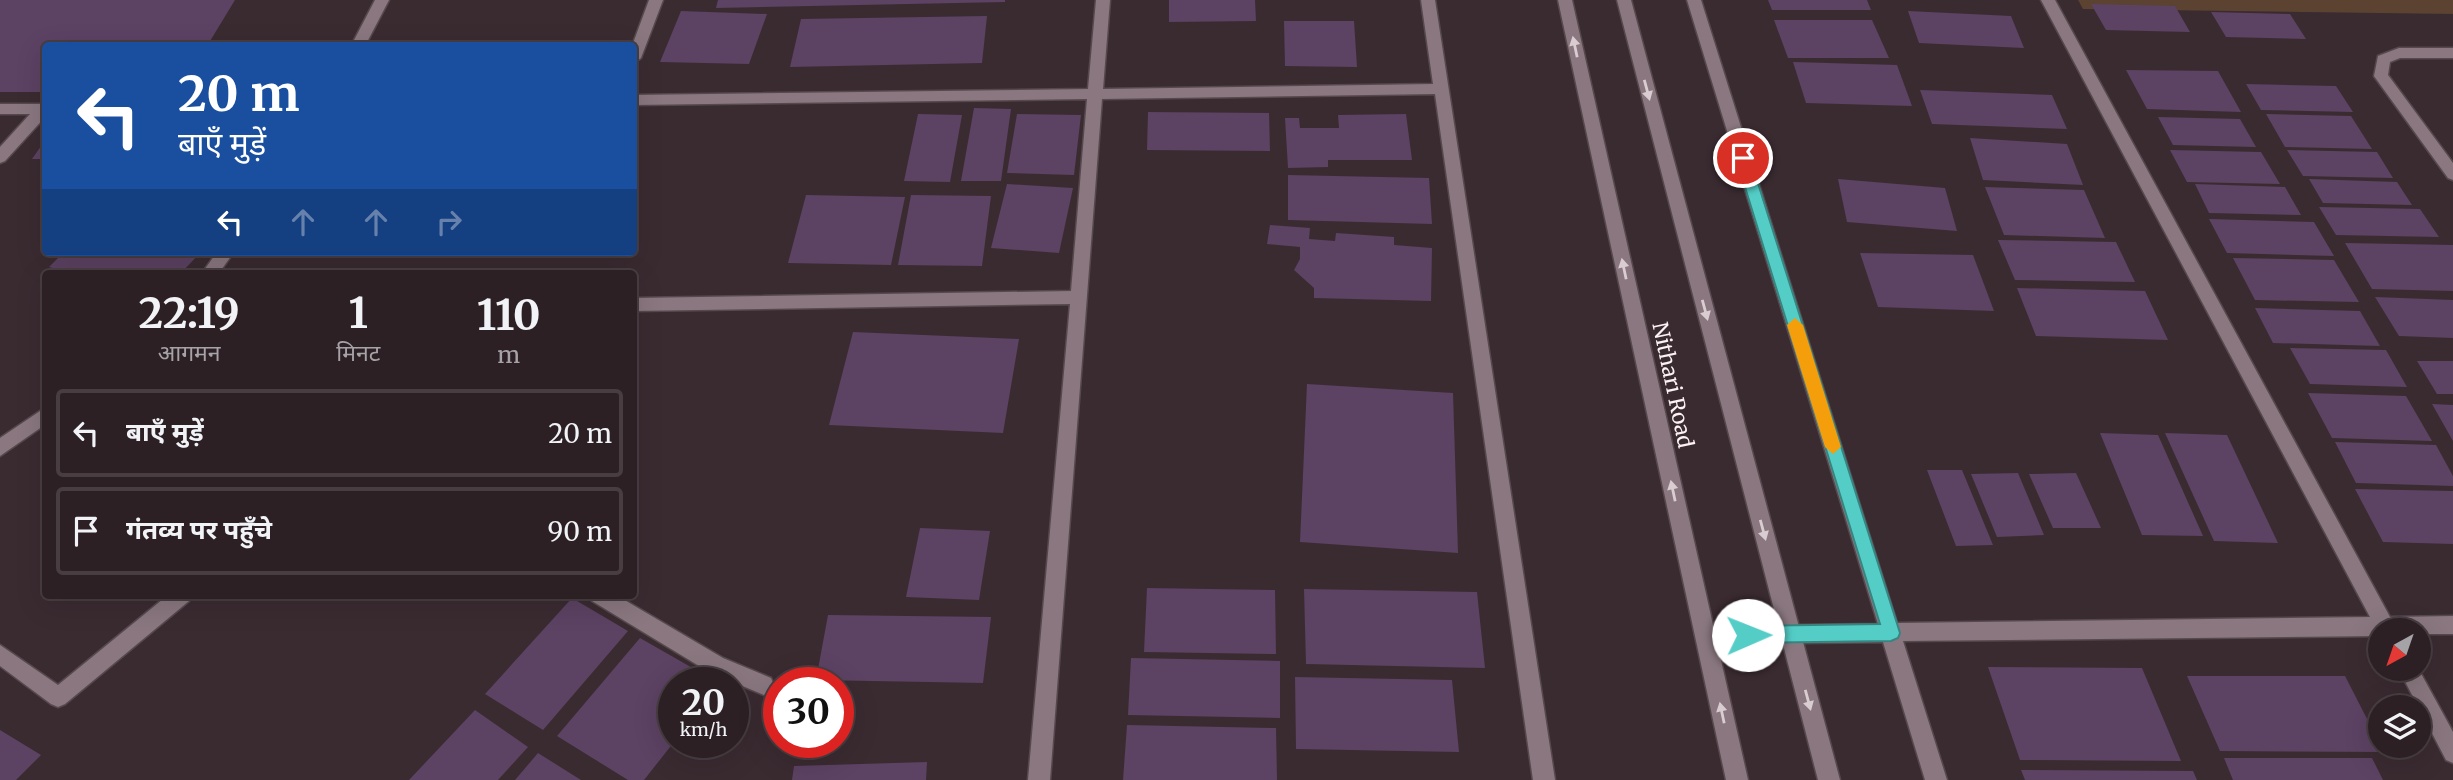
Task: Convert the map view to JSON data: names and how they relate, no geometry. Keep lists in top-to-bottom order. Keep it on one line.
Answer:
{"streets":{"street":["Nithari Road"]},"north":"bottom left","page":{"turn":["20 m","बाएँ मुड़ें"],"eta":["22:19","आगमन","1","मिनट","110","m"],"list":[{"name":"बाएँ मुड़ें","value":"20 m"},{"name":"गंतव्य पर पहुँचे","value":"90 m"}],"speed":"20 km/h","limit":"30"}}
